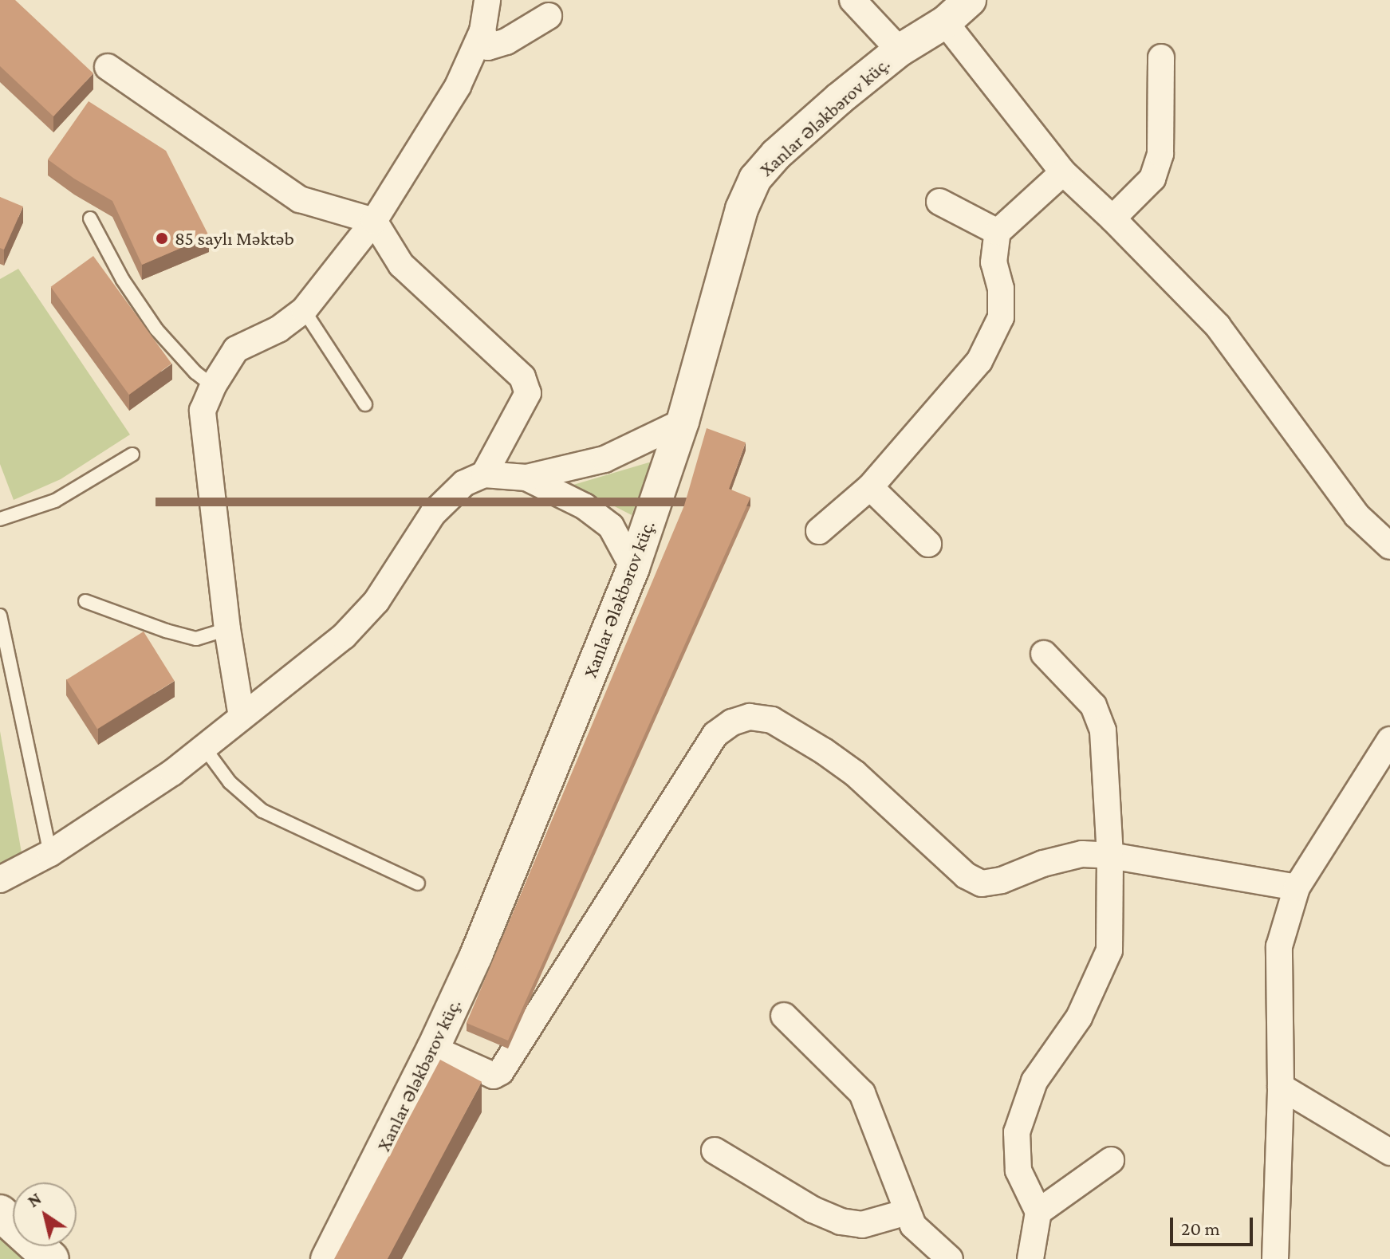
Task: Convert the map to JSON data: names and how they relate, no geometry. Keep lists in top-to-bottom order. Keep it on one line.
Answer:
{"streets":{"street":["Xanlar Ələkbərov küç."]},"places":["85 saylı Məktəb"],"scale_bar":"20 m","north":"top left"}
